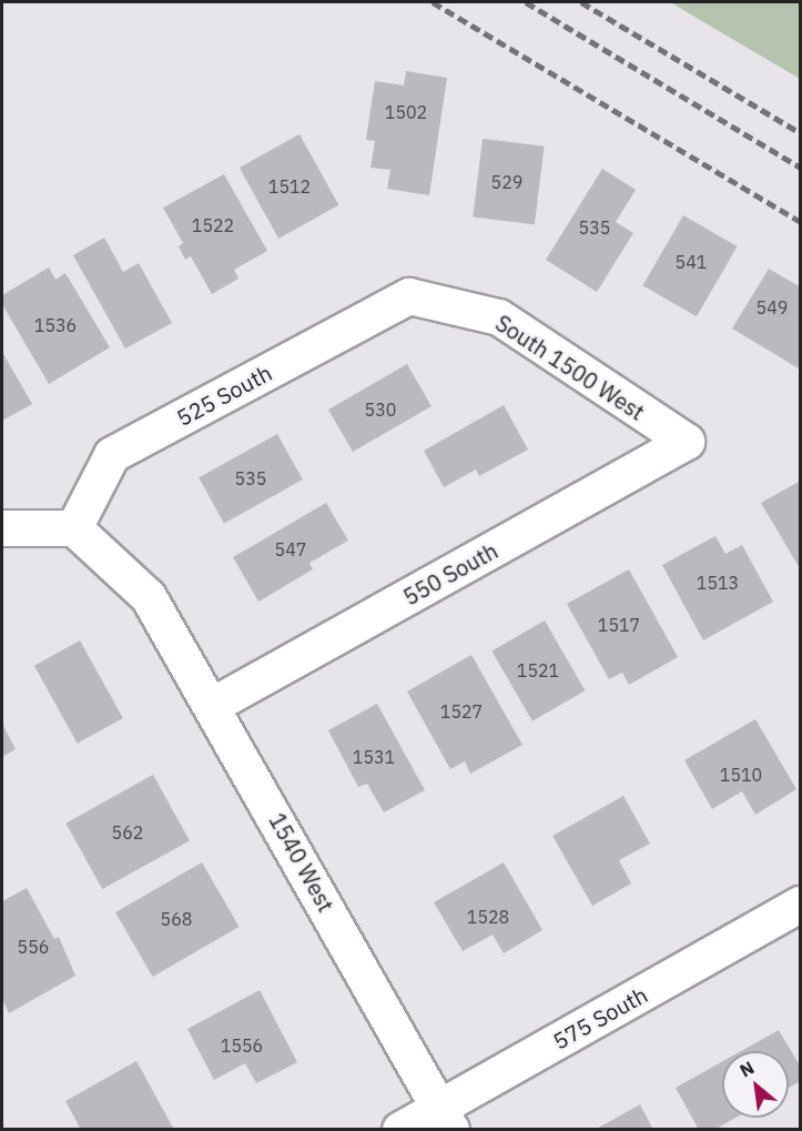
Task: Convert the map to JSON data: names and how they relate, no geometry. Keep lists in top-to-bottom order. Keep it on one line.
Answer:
{"streets":{"street":["South 1500 West","525 South","550 South","1540 West","575 South"]},"crossings":[["South 1500 West","525 South"],["South 1500 West","550 South"],["525 South","1540 West"],["550 South","1540 West"],["1540 West","575 South"]],"house_numbers":["1502","529","1512","1522","535","541","549","1536","530","535","547","1513","1517","1521","1527","1531","1510","562","1528","568","556","1556"],"north":"top left"}
